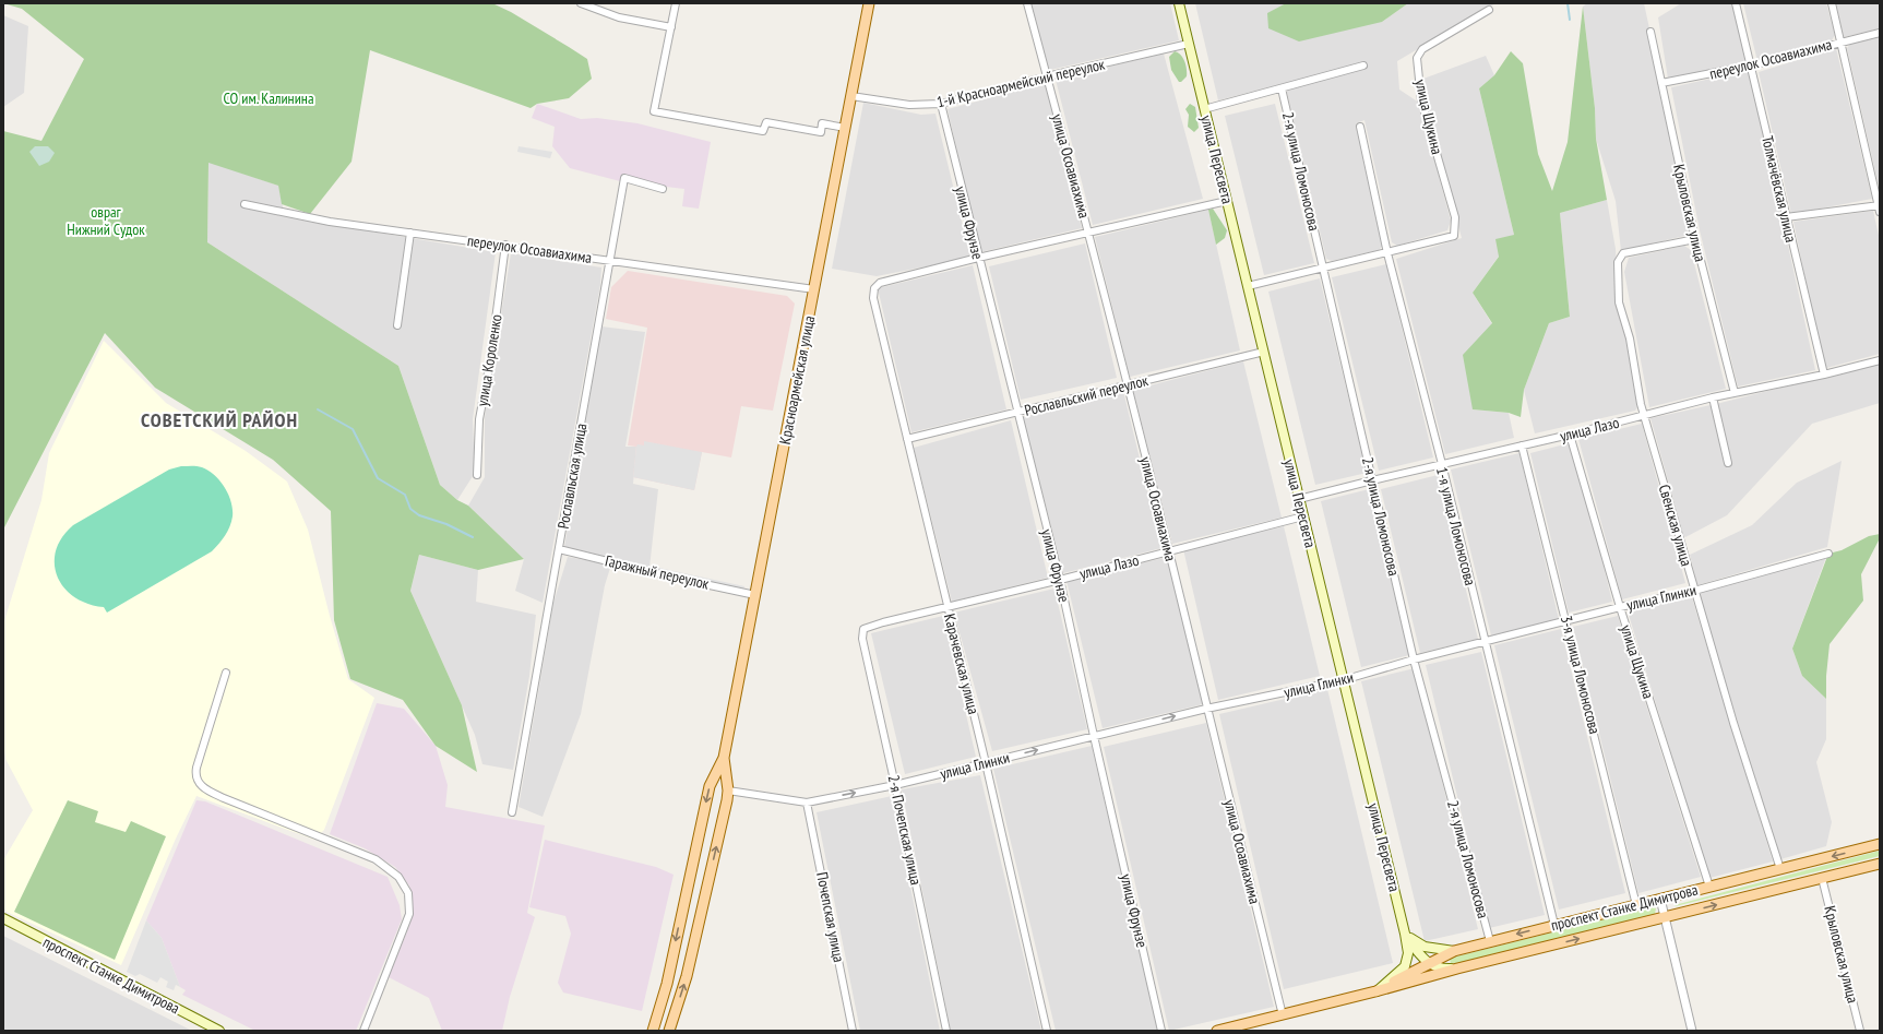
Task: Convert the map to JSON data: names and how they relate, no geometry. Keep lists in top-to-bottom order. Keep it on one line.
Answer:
{"streets":{"main road":["улица Пересвета","Красноармейская улица","проспект Станке Димитрова"],"street":["переулок Осоавиахима","1-й Красноармейский переулок","улица Щукина","улица Осоавиахима","2-я улица Ломоносова","Толмачёвская улица","Крыловская улица","улица Фрунзе","улица Короленко","Рославльский переулок","улица Лазо","Рославльская улица","Свенская улица","1-я улица Ломоносова","Гаражный переулок","улица Глинки","Карачевская улица","3-я улица Ломоносова","2-я Почепская улица","Почепская улица"]},"crossings":[["переулок Осоавиахима","Толмачёвская улица"],["переулок Осоавиахима","Крыловская улица"],["переулок Осоавиахима","улица Короленко"],["переулок Осоавиахима","Красноармейская улица"],["переулок Осоавиахима","Рославльская улица"],["1-й Красноармейский переулок","улица Пересвета"],["1-й Красноармейский переулок","улица Осоавиахима"],["1-й Красноармейский переулок","улица Фрунзе"],["1-й Красноармейский переулок","Красноармейская улица"],["улица Щукина","улица Лазо"],["улица Щукина","1-я улица Ломоносова"],["улица Щукина","улица Глинки"],["улица Щукина","проспект Станке Димитрова"],["улица Пересвета","Рославльский переулок"],["улица Пересвета","улица Лазо"],["улица Пересвета","улица Глинки"],["улица Пересвета","проспект Станке Димитрова"],["улица Осоавиахима","Рославльский переулок"],["улица Осоавиахима","улица Лазо"],["улица Осоавиахима","улица Глинки"],["улица Осоавиахима","проспект Станке Димитрова"],["2-я улица Ломоносова","улица Лазо"],["2-я улица Ломоносова","улица Глинки"],["2-я улица Ломоносова","проспект Станке Димитрова"],["Толмачёвская улица","улица Лазо"],["Крыловская улица","улица Лазо"],["Крыловская улица","Свенская улица"],["Крыловская улица","проспект Станке Димитрова"],["улица Фрунзе","Рославльский переулок"],["улица Фрунзе","улица Лазо"],["улица Фрунзе","улица Глинки"],["улица Фрунзе","Карачевская улица"],["Красноармейская улица","Гаражный переулок"],["Рославльский переулок","Карачевская улица"],["улица Лазо","Свенская улица"],["улица Лазо","1-я улица Ломоносова"],["улица Лазо","Карачевская улица"],["улица Лазо","3-я улица Ломоносова"],["улица Лазо","2-я Почепская улица"],["Рославльская улица","Гаражный переулок"],["Свенская улица","улица Глинки"],["Свенская улица","проспект Станке Димитрова"],["1-я улица Ломоносова","улица Глинки"],["1-я улица Ломоносова","проспект Станке Димитрова"],["улица Глинки","Карачевская улица"],["улица Глинки","3-я улица Ломоносова"],["улица Глинки","2-я Почепская улица"],["улица Глинки","Почепская улица"],["3-я улица Ломоносова","проспект Станке Димитрова"]],"districts":["СОВЕТСКИЙ РАЙОН"],"parks":["СО им. Калинина","овраг Нижний Судок"]}
